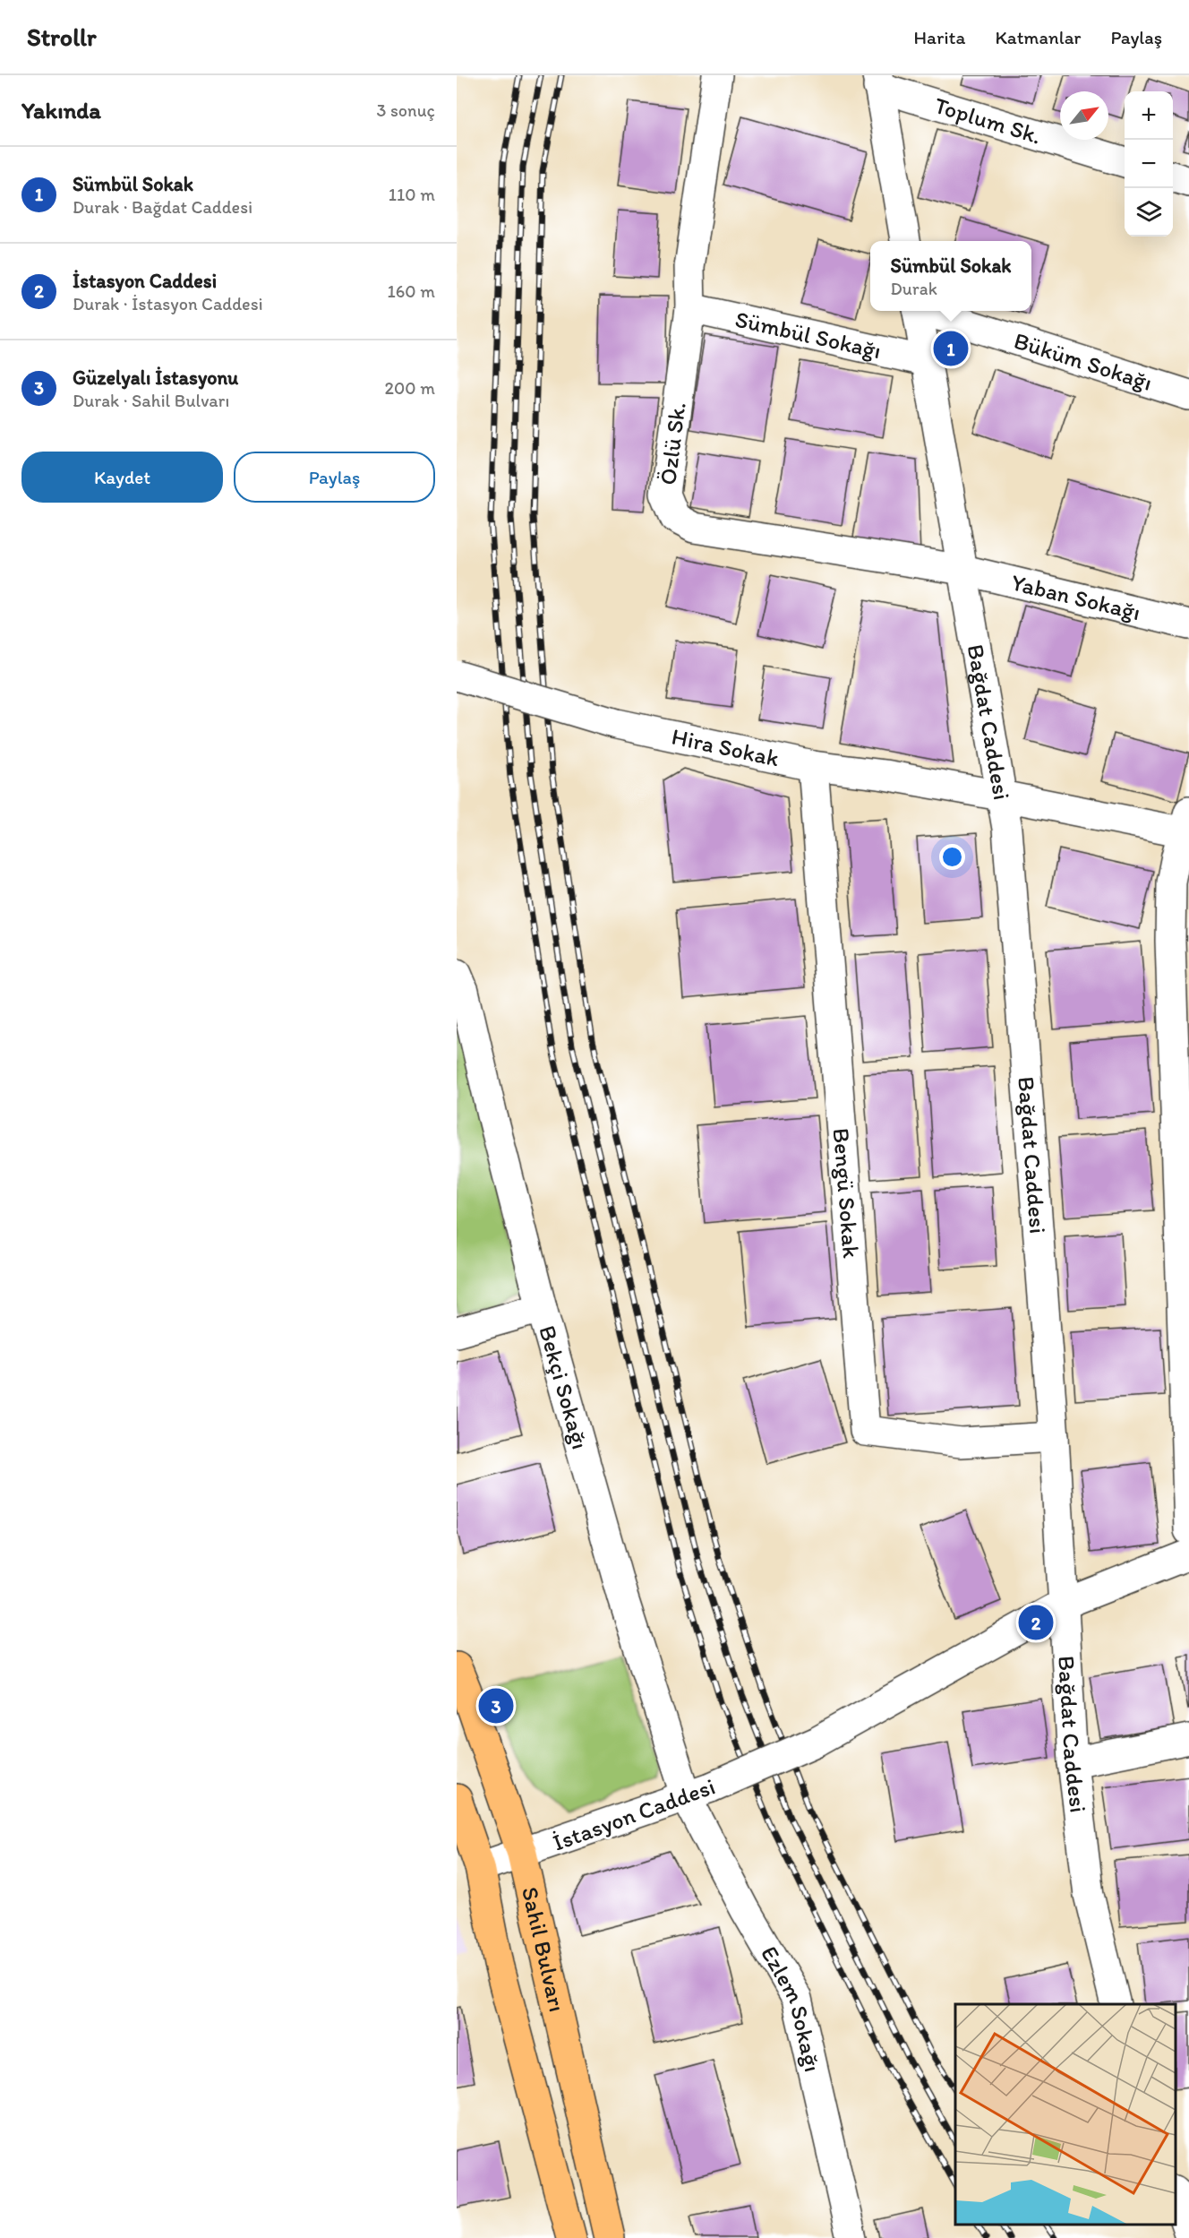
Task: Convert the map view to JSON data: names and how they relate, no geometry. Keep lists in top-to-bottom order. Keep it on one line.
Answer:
{"streets":{"highway":["Sahil Bulvarı"],"street":["Toplum Sk.","Sümbül Sokağı","Büküm Sokağı","Özlü Sk.","Yaban Sokağı","Bağdat Caddesi","Hira Sokak","Bengü Sokak","Bekçi Sokağı","İstasyon Caddesi","Ezlem Sokağı"]},"crossings":[["Sümbül Sokağı","Özlü Sk."],["Sümbül Sokağı","Bağdat Caddesi"],["Özlü Sk.","Yaban Sokağı"],["Özlü Sk.","Bağdat Caddesi"],["Yaban Sokağı","Bağdat Caddesi"],["Bağdat Caddesi","Hira Sokak"],["Bağdat Caddesi","Bengü Sokak"],["Bağdat Caddesi","İstasyon Caddesi"],["Hira Sokak","Bengü Sokak"],["Bekçi Sokağı","İstasyon Caddesi"],["Bekçi Sokağı","Ezlem Sokağı"],["İstasyon Caddesi","Sahil Bulvarı"],["İstasyon Caddesi","Ezlem Sokağı"]],"north":"top right","page":{"header":"Strollr","nav":["Harita","Katmanlar","Paylaş"],"heading":["Yakında","3 sonuç"],"map_buttons":["+","−"],"list":[{"mark":"1","name":"Sümbül Sokak","note":"Durak · Bağdat Caddesi","value":"110 m"},{"mark":"2","name":"İstasyon Caddesi","note":"Durak · İstasyon Caddesi","value":"160 m"},{"mark":"3","name":"Güzelyalı İstasyonu","note":"Durak · Sahil Bulvarı","value":"200 m"}],"popup":["Sümbül Sokak","Durak"],"pins":["1","2","3"],"buttons":["Kaydet","Paylaş"]}}
